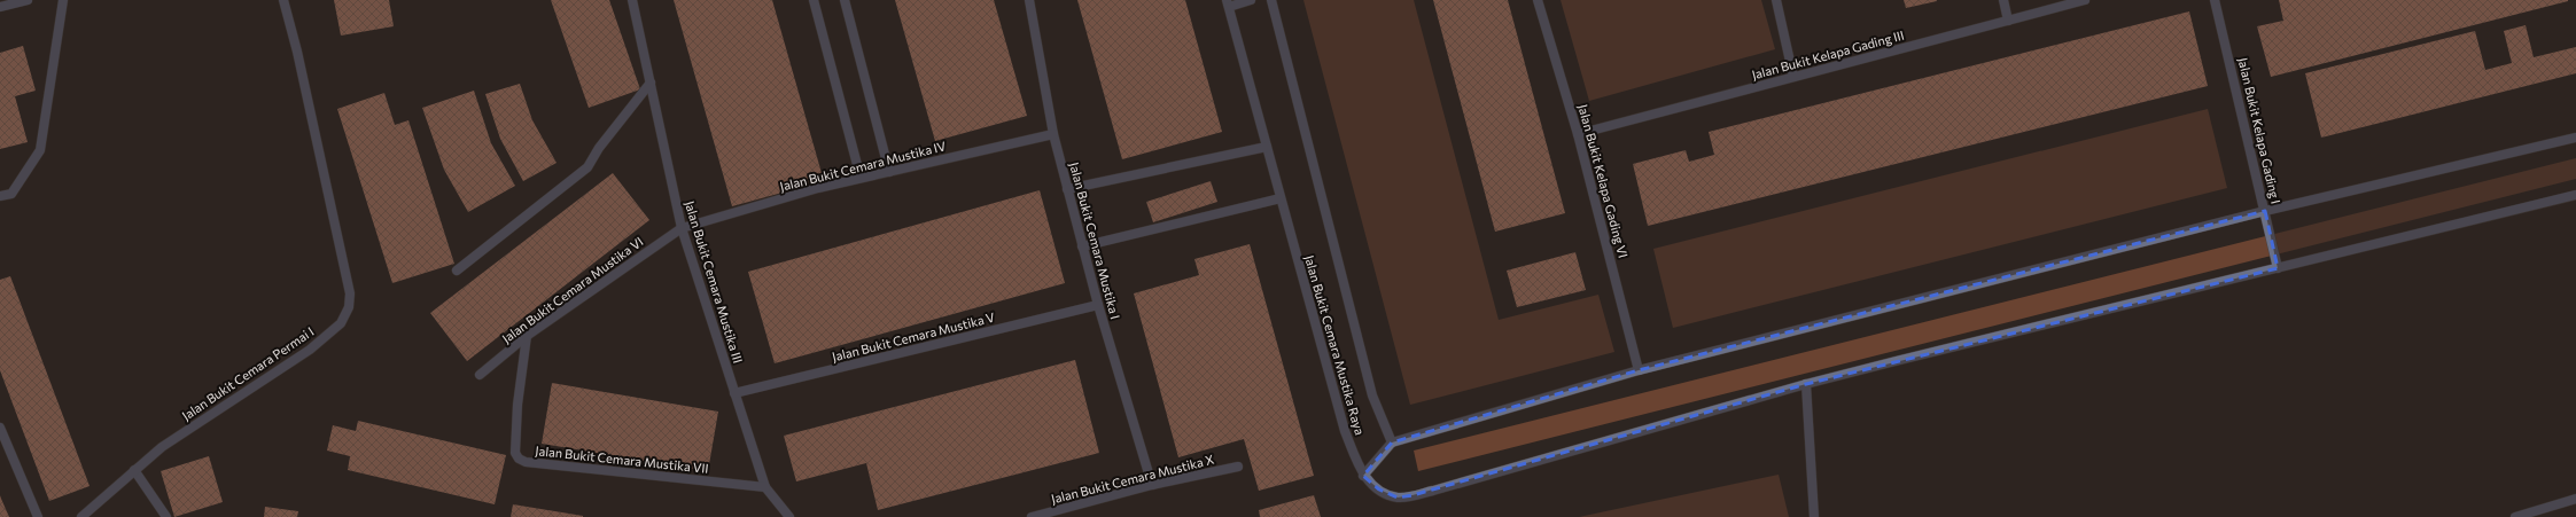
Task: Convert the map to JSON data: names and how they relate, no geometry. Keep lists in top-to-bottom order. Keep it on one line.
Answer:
{"streets":{"street":["Jalan Bukit Kelapa Gading III","Jalan Bukit Kelapa Gading I","Jalan Bukit Cemara Mustika IV","Jalan Bukit Kelapa Gading VI","Jalan Bukit Cemara Mustika I","Jalan Bukit Cemara Mustika III","Jalan Bukit Cemara Mustika VI","Jalan Bukit Cemara Mustika V","Jalan Bukit Cemara Mustika Raya","Jalan Bukit Cemara Permai I","Jalan Bukit Cemara Mustika VII","Jalan Bukit Cemara Mustika X"]},"crossings":[["Jalan Bukit Kelapa Gading III","Jalan Bukit Kelapa Gading VI"],["Jalan Bukit Cemara Mustika IV","Jalan Bukit Cemara Mustika I"],["Jalan Bukit Cemara Mustika IV","Jalan Bukit Cemara Mustika III"],["Jalan Bukit Cemara Mustika IV","Jalan Bukit Cemara Mustika VI"],["Jalan Bukit Cemara Mustika I","Jalan Bukit Cemara Mustika V"],["Jalan Bukit Cemara Mustika I","Jalan Bukit Cemara Mustika X"],["Jalan Bukit Cemara Mustika III","Jalan Bukit Cemara Mustika VI"],["Jalan Bukit Cemara Mustika III","Jalan Bukit Cemara Mustika V"],["Jalan Bukit Cemara Mustika III","Jalan Bukit Cemara Mustika VII"],["Jalan Bukit Cemara Mustika VI","Jalan Bukit Cemara Mustika VII"]]}
